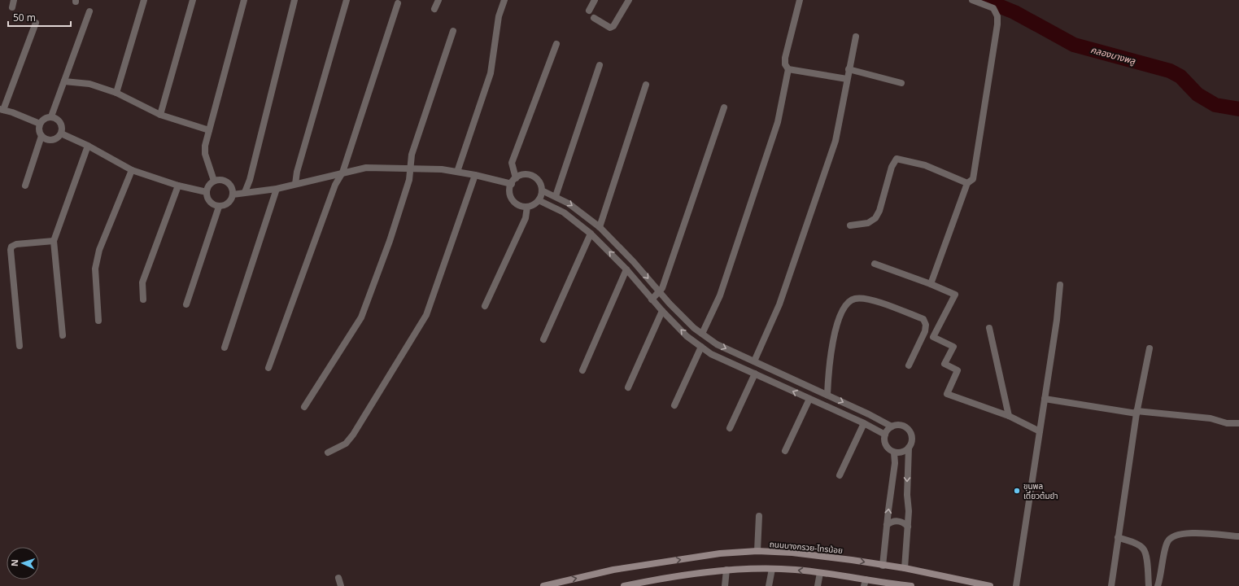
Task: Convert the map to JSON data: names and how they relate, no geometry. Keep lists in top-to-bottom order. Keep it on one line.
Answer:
{"streets":{"main road":["ถนนบางกรวย-ไทรน้อย"]},"water":["คลองบางพลู"],"places":["ขุนพล เตี๋ยวต้มยำ"],"scale_bar":"50 m","north":"left"}
